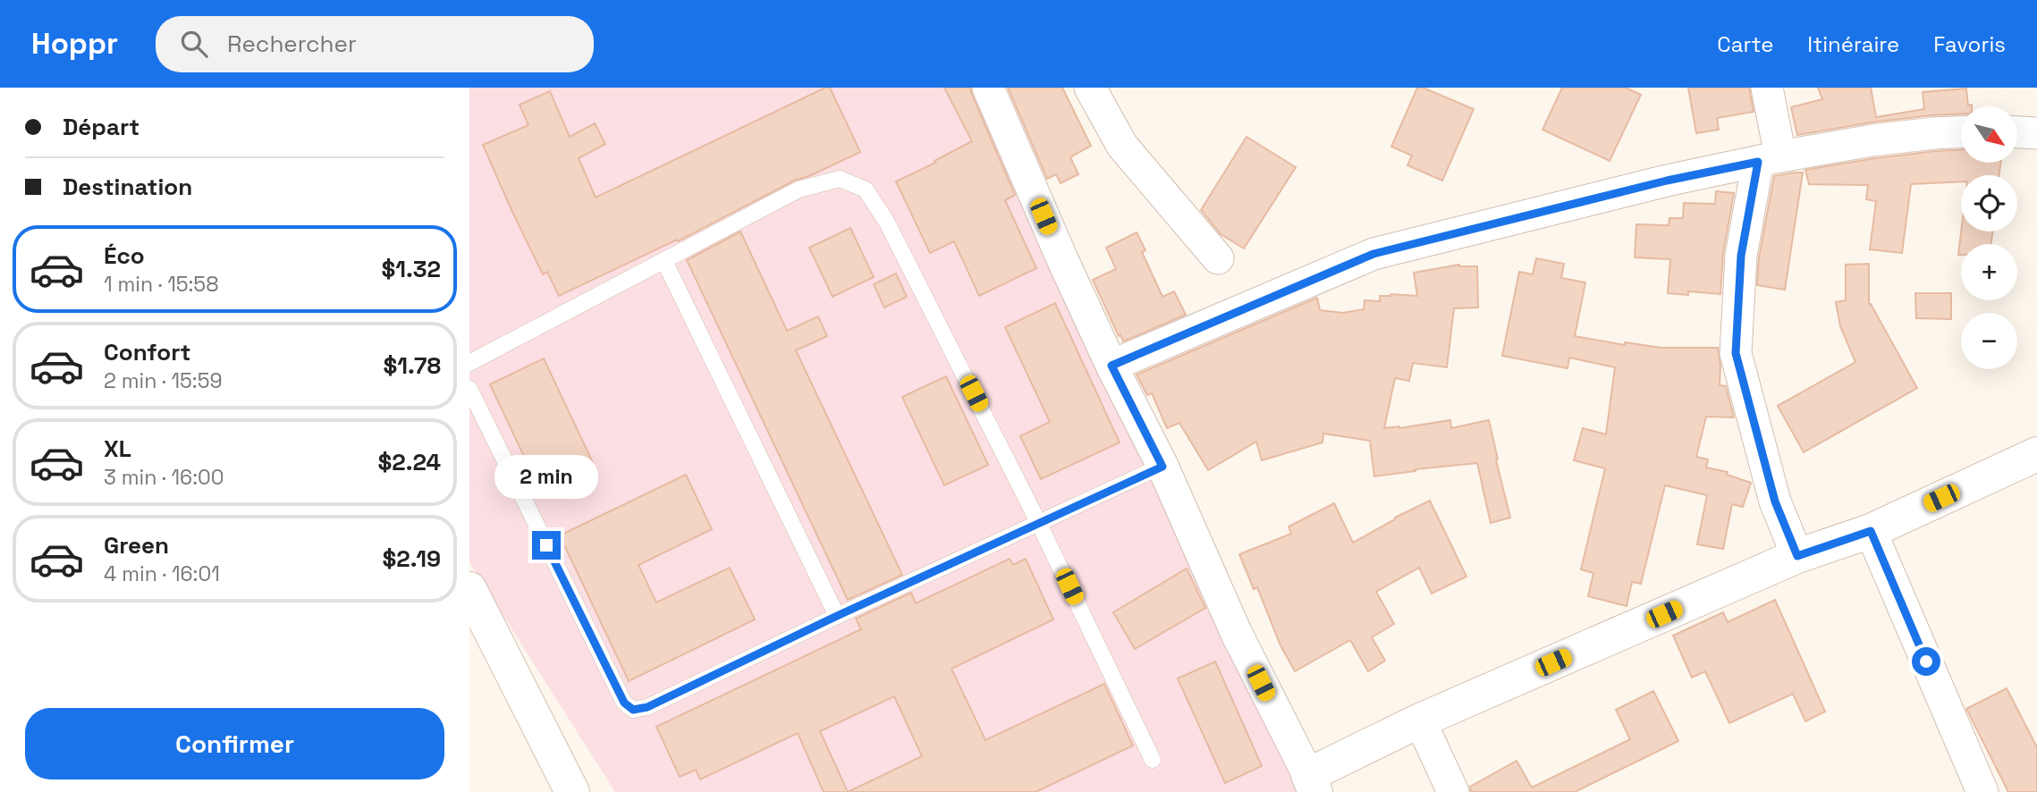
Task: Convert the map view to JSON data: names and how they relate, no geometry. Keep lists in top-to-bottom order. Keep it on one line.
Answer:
{"north":"bottom right","page":{"header":"Hoppr","search":"Rechercher","nav":["Carte","Itinéraire","Favoris"],"banner":["Départ","Destination"],"map_buttons":["+","−"],"list":[{"name":"Éco","note":"1 min · 15:58","value":"$1.32"},{"name":"Confort","note":"2 min · 15:59","value":"$1.78"},{"name":"XL","note":"3 min · 16:00","value":"$2.24"},{"name":"Green","note":"4 min · 16:01","value":"$2.19"}],"bubble":"2 min","buttons":"Confirmer"}}
